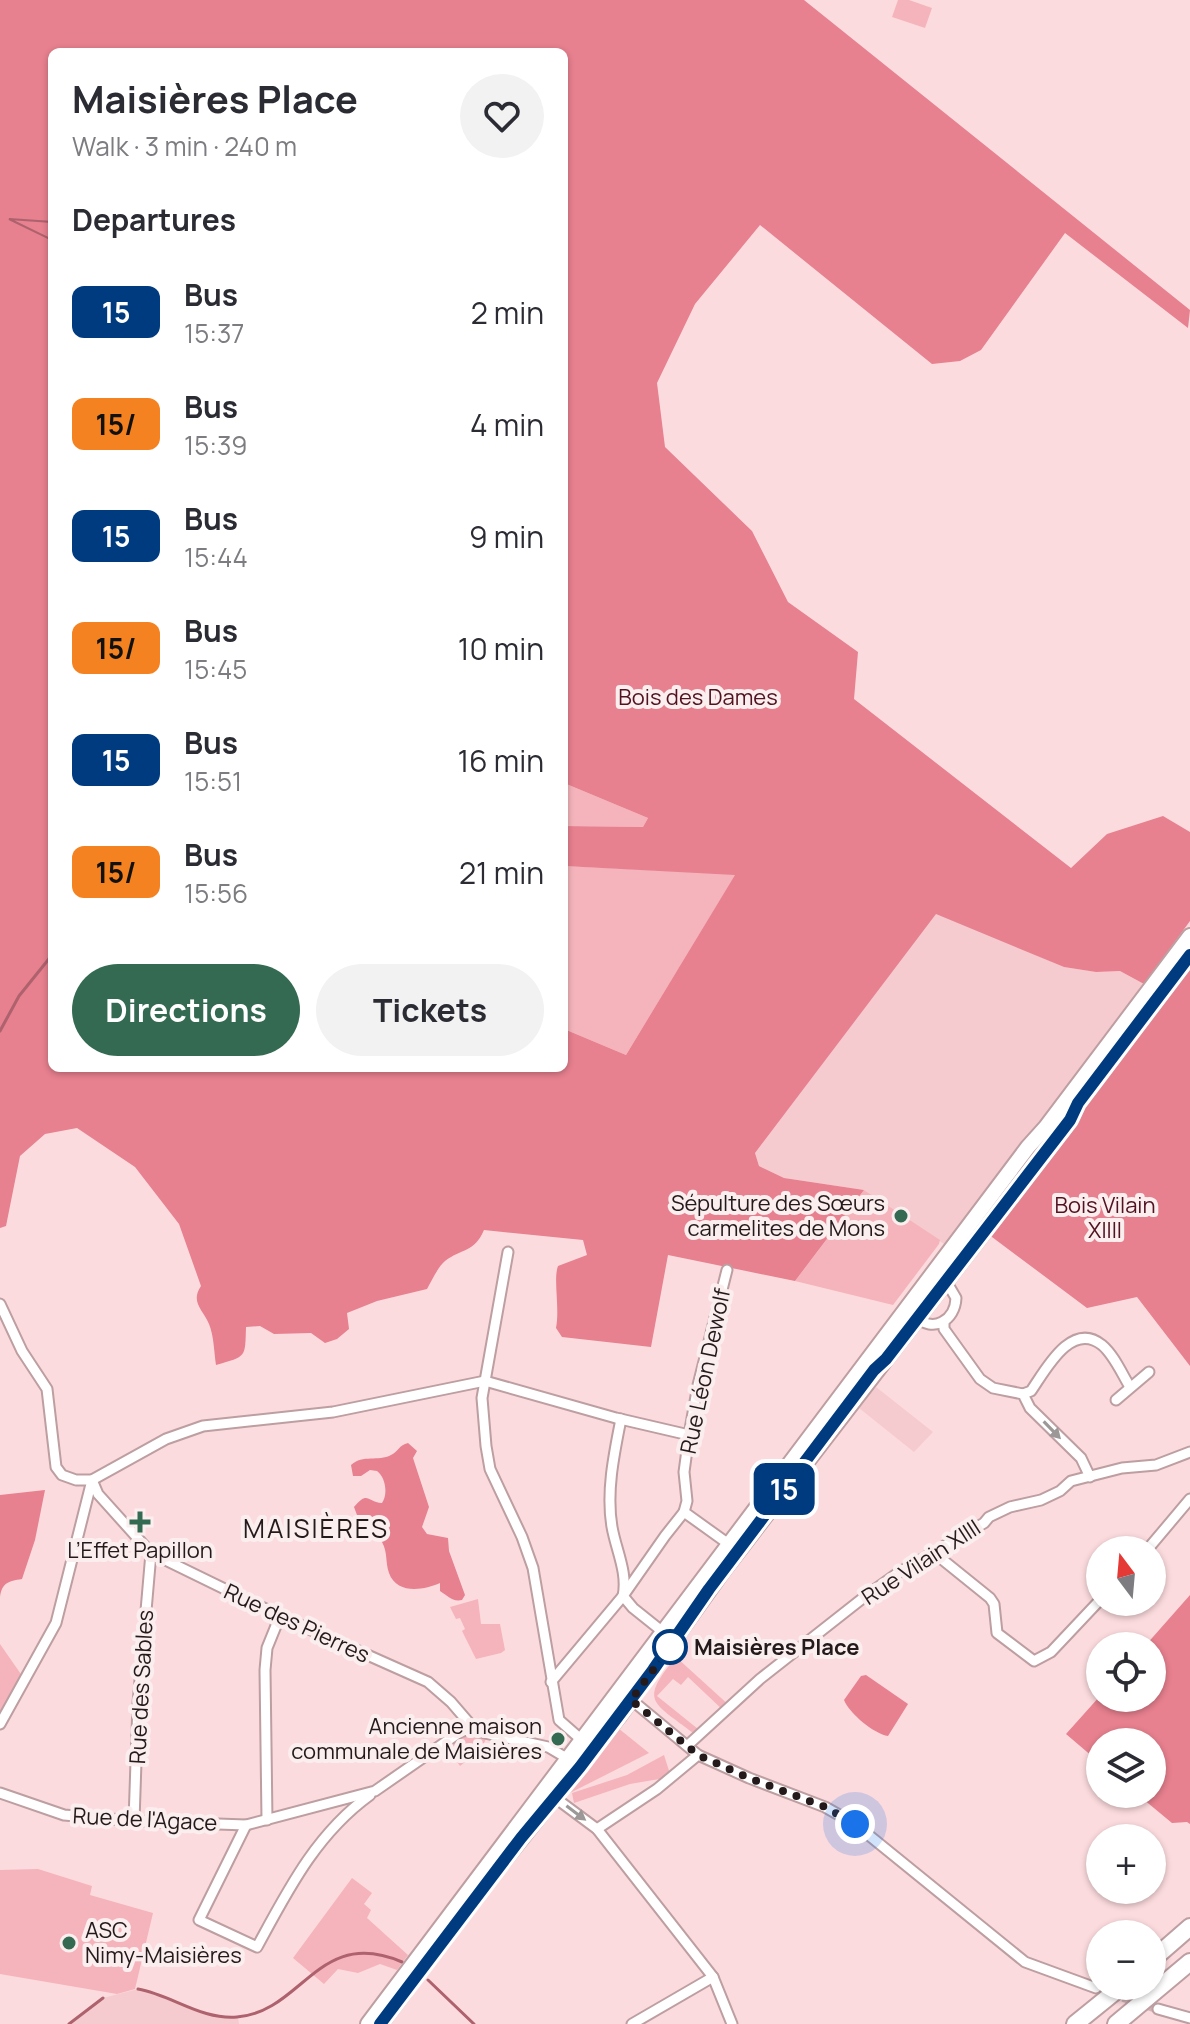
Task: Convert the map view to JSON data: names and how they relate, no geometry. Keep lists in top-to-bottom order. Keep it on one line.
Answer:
{"streets":{"street":["Rue Léon Dewolf","Rue Vilain XIIII","Rue des Pierres","Rue des Sables","Rue de l'Agace"]},"crossings":[["Rue des Pierres","Rue des Sables"],["Rue des Pierres","Rue de l'Agace"],["Rue des Sables","Rue de l'Agace"]],"districts":["MAISIÈRES"],"parks":["Bois des Dames","Bois Vilain XIIII"],"places":{"other":["Sépulture des Sœurs carmelites de Mons","Maisières Place","Ancienne maison communale de Maisières","ASC Nimy-Maisières"],"health":["L’Effet Papillon"]},"lines":["bus line 15"],"north":"top","page":{"on_map":"15","heading":[["Maisières Place","Walk · 3 min · 240 m"],"Departures"],"list":[{"mark":"15","name":"Bus","note":"15:37","value":"2 min"},{"mark":"15/","name":"Bus","note":"15:39","value":"4 min"},{"mark":"15","name":"Bus","note":"15:44","value":"9 min"},{"mark":"15/","name":"Bus","note":"15:45","value":"10 min"},{"mark":"15","name":"Bus","note":"15:51","value":"16 min"},{"mark":"15/","name":"Bus","note":"15:56","value":"21 min"}],"buttons":["Directions","Tickets"],"map_buttons":["+","−"]}}
